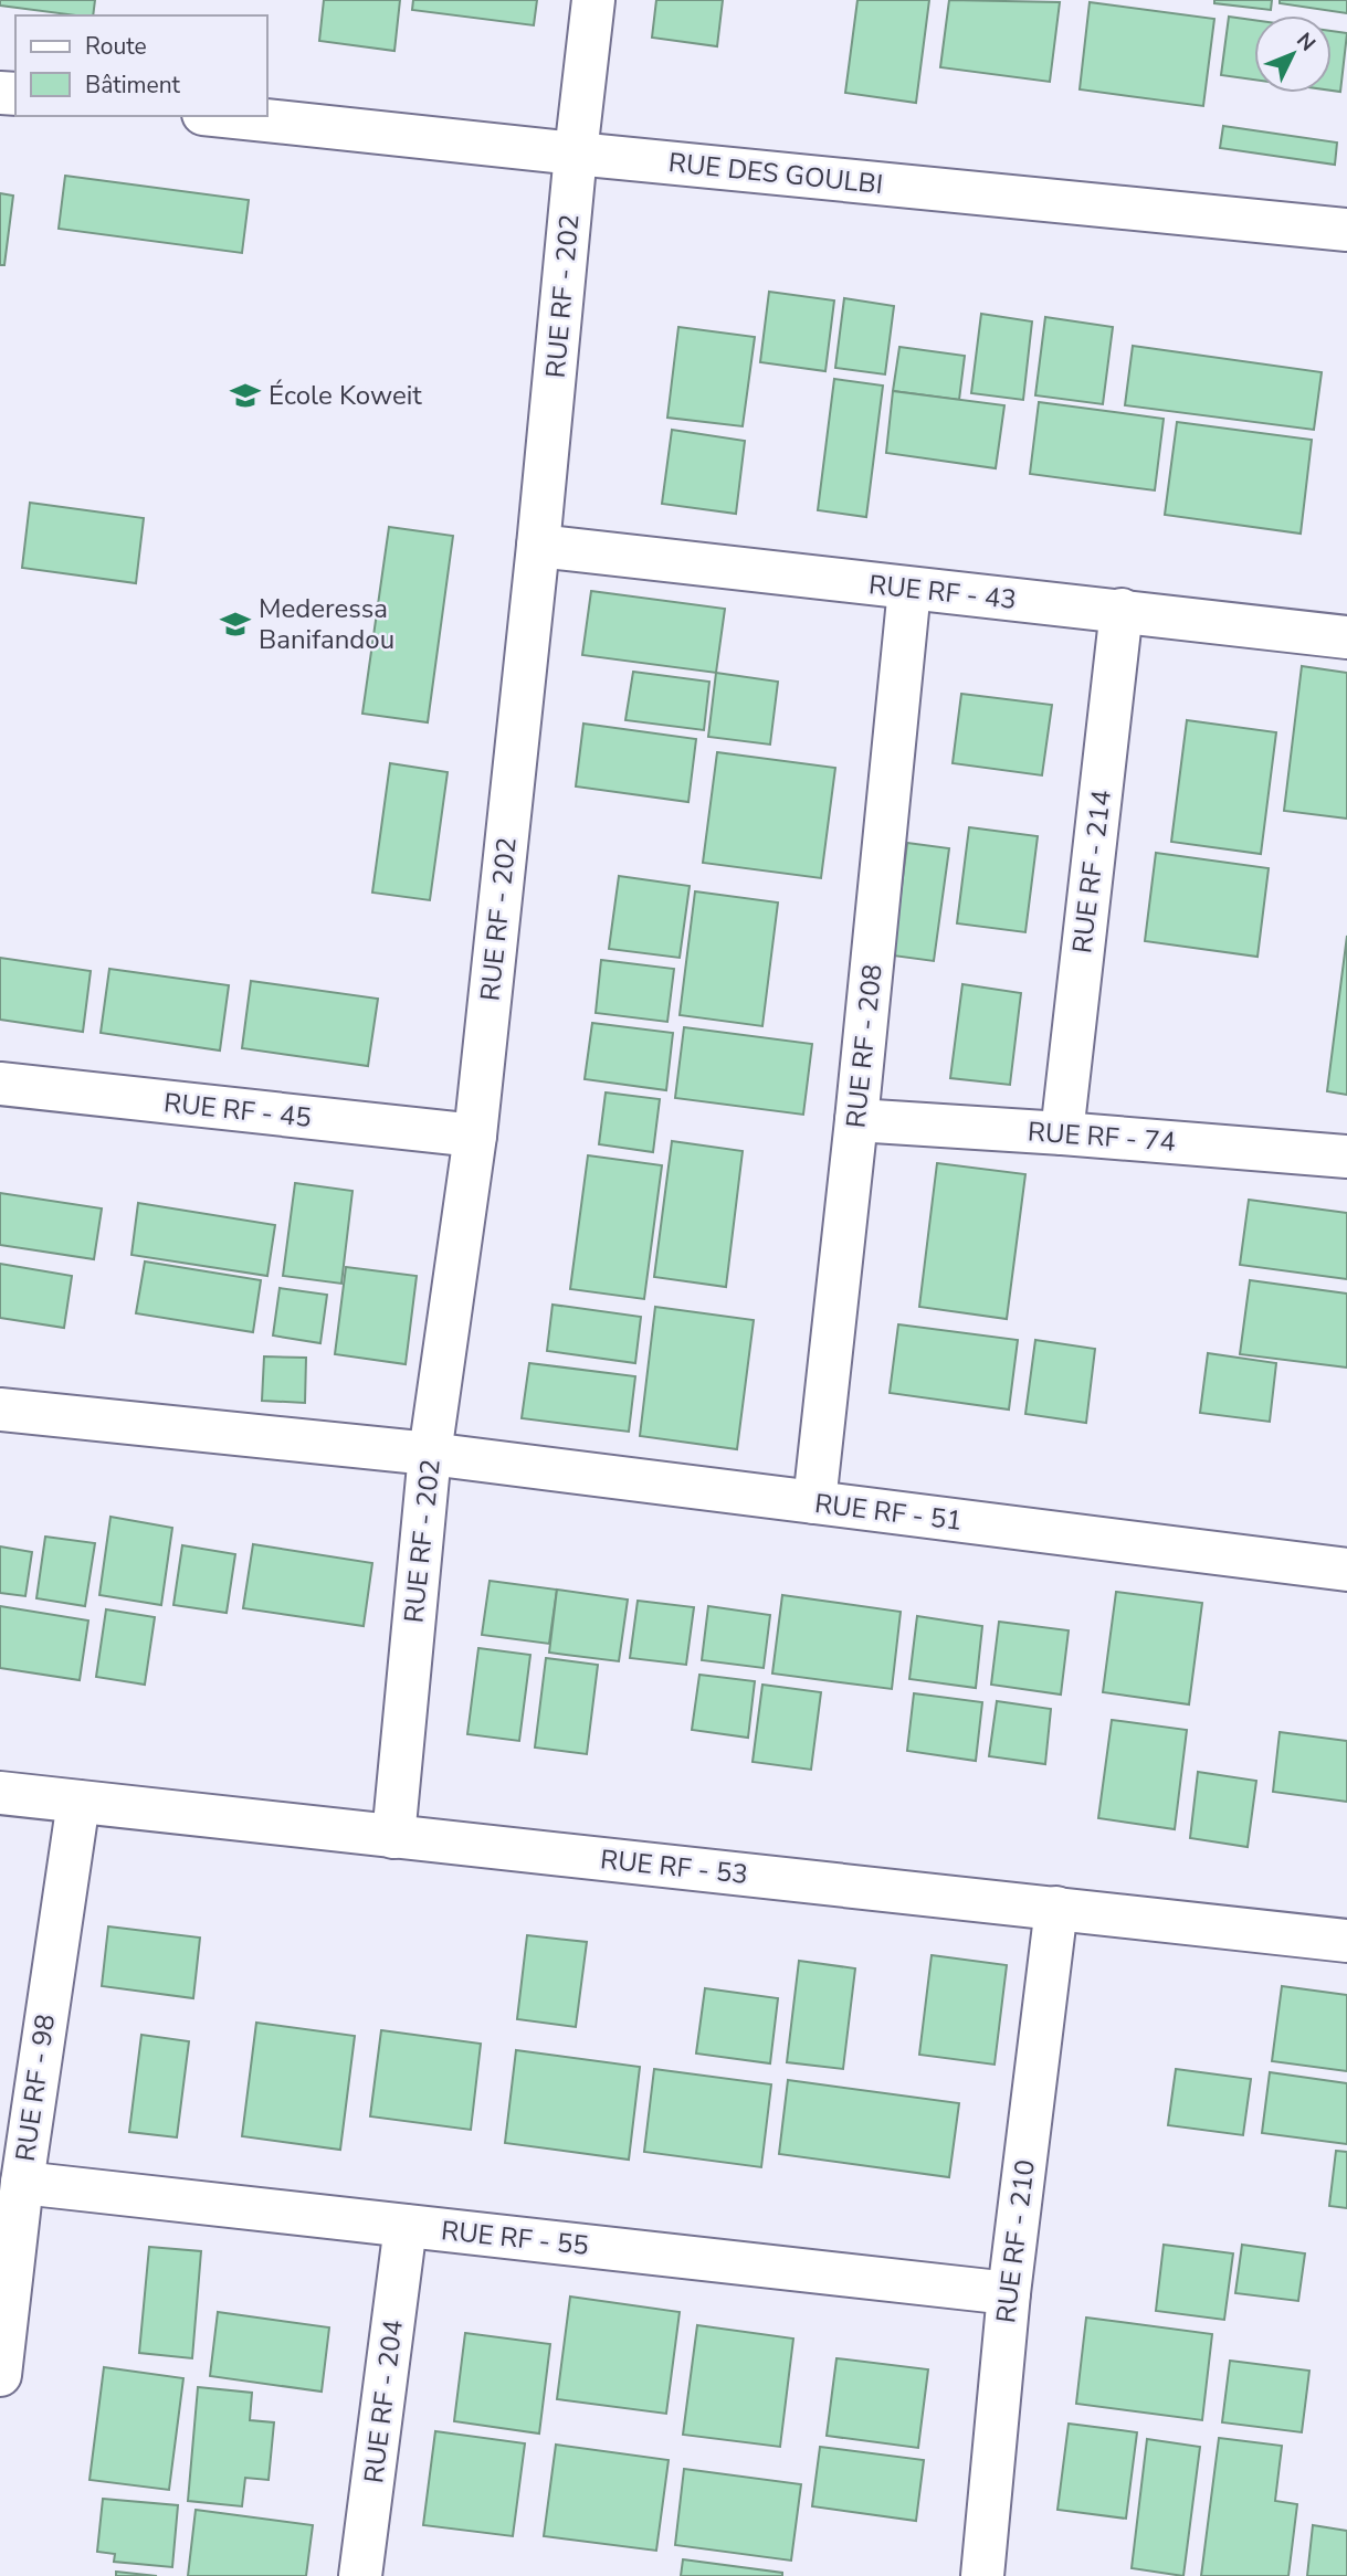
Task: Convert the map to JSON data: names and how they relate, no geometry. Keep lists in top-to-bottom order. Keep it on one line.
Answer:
{"streets":{"street":["RUE DES GOULBI","RUE RF - 202","RUE RF - 43","RUE RF - 214","RUE RF - 208","RUE RF - 45","RUE RF - 74","RUE RF - 51","RUE RF - 53","RUE RF - 98","RUE RF - 55","RUE RF - 210","RUE RF - 204"]},"crossings":[["RUE DES GOULBI","RUE RF - 202"],["RUE RF - 202","RUE RF - 43"],["RUE RF - 202","RUE RF - 45"],["RUE RF - 202","RUE RF - 51"],["RUE RF - 202","RUE RF - 53"],["RUE RF - 43","RUE RF - 214"],["RUE RF - 43","RUE RF - 208"],["RUE RF - 214","RUE RF - 74"],["RUE RF - 208","RUE RF - 74"],["RUE RF - 208","RUE RF - 51"],["RUE RF - 53","RUE RF - 98"],["RUE RF - 53","RUE RF - 210"],["RUE RF - 98","RUE RF - 55"],["RUE RF - 55","RUE RF - 210"],["RUE RF - 55","RUE RF - 204"]],"places":{"school or university":["École Koweit","Mederessa Banifandou"]},"legend":["Route","Bâtiment"],"north":"top right"}
